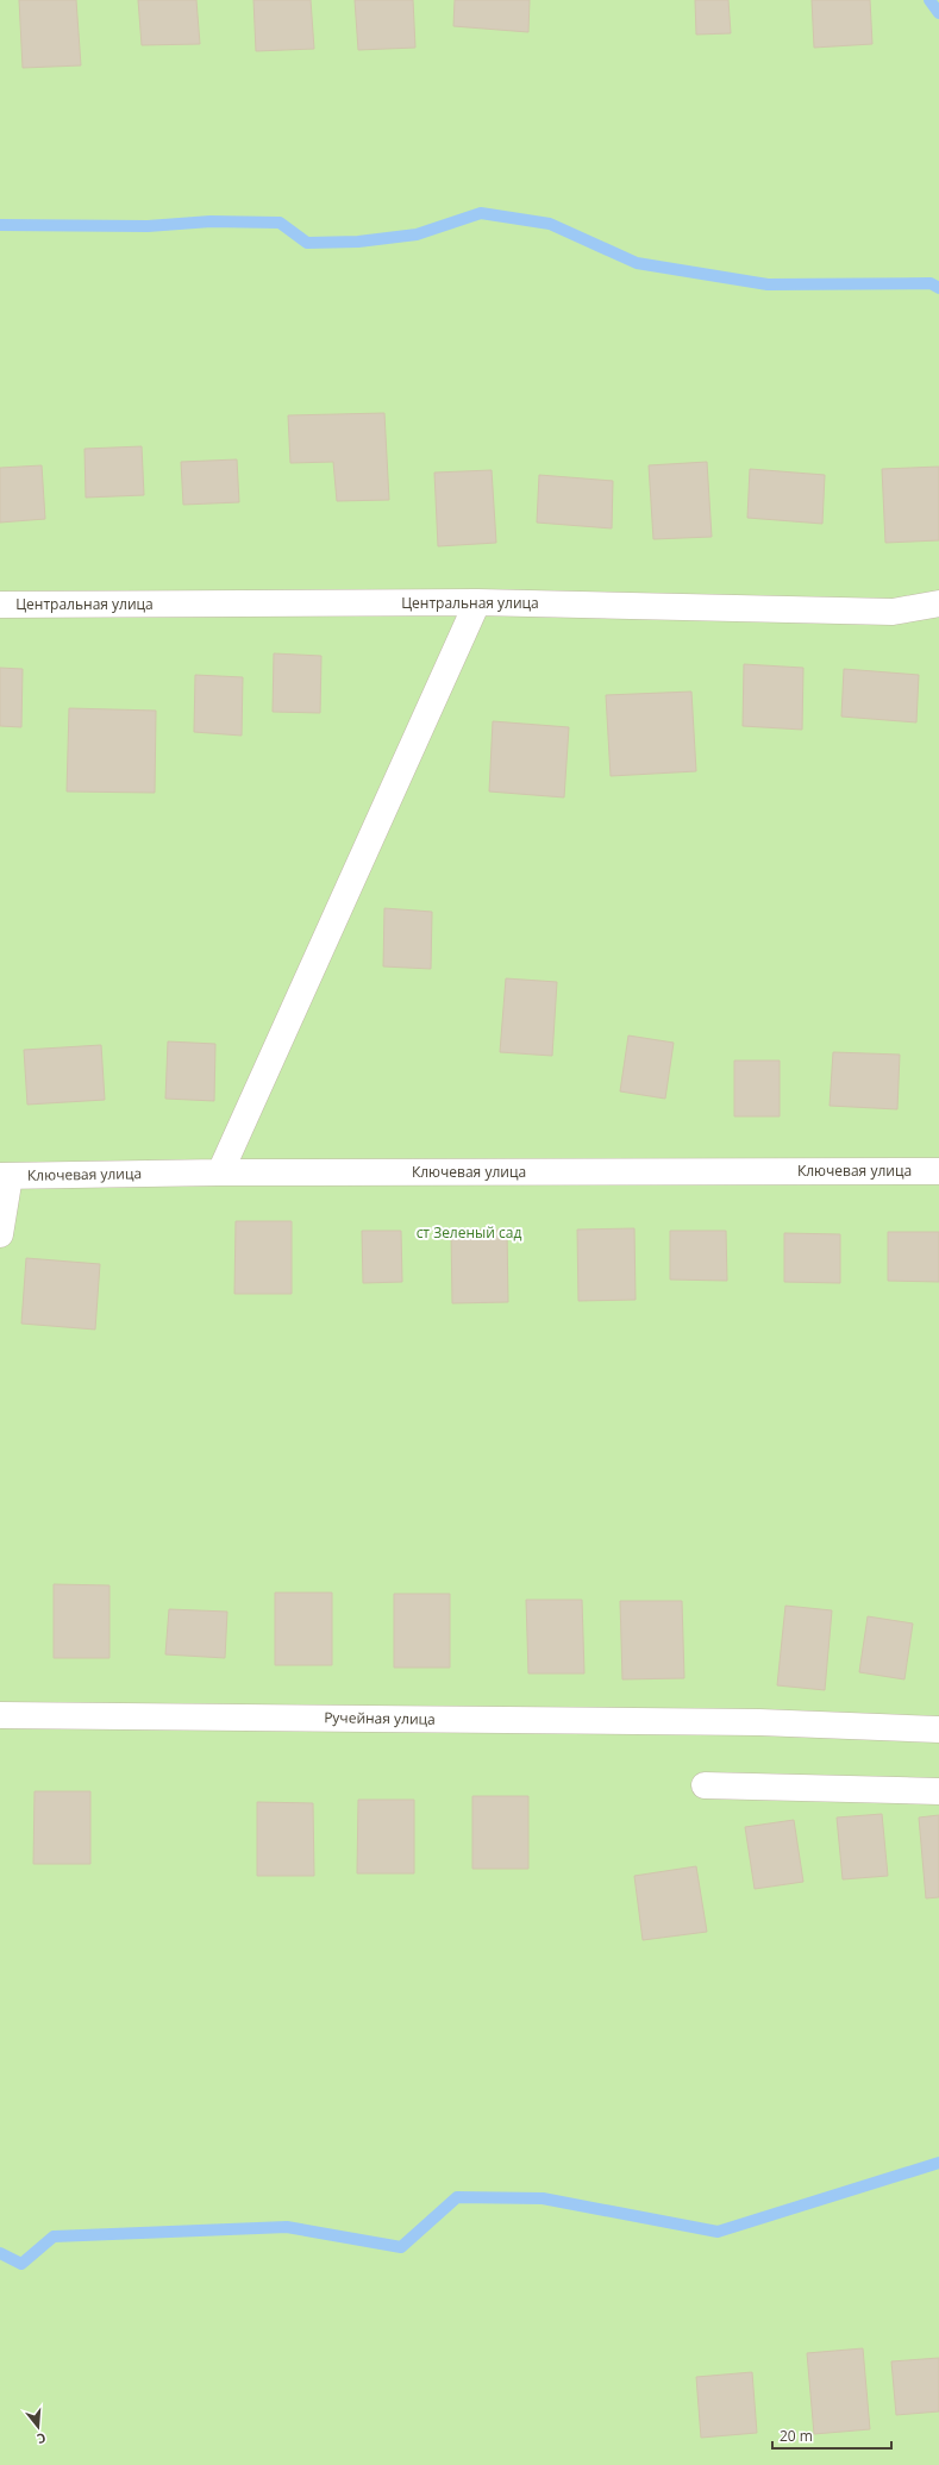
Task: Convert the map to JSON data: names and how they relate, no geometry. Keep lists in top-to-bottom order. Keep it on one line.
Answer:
{"streets":{"street":["Центральная улица","Ключевая улица","Ручейная улица"]},"parks":["ст Зеленый сад"],"scale_bar":"20 m","north":"bottom"}
